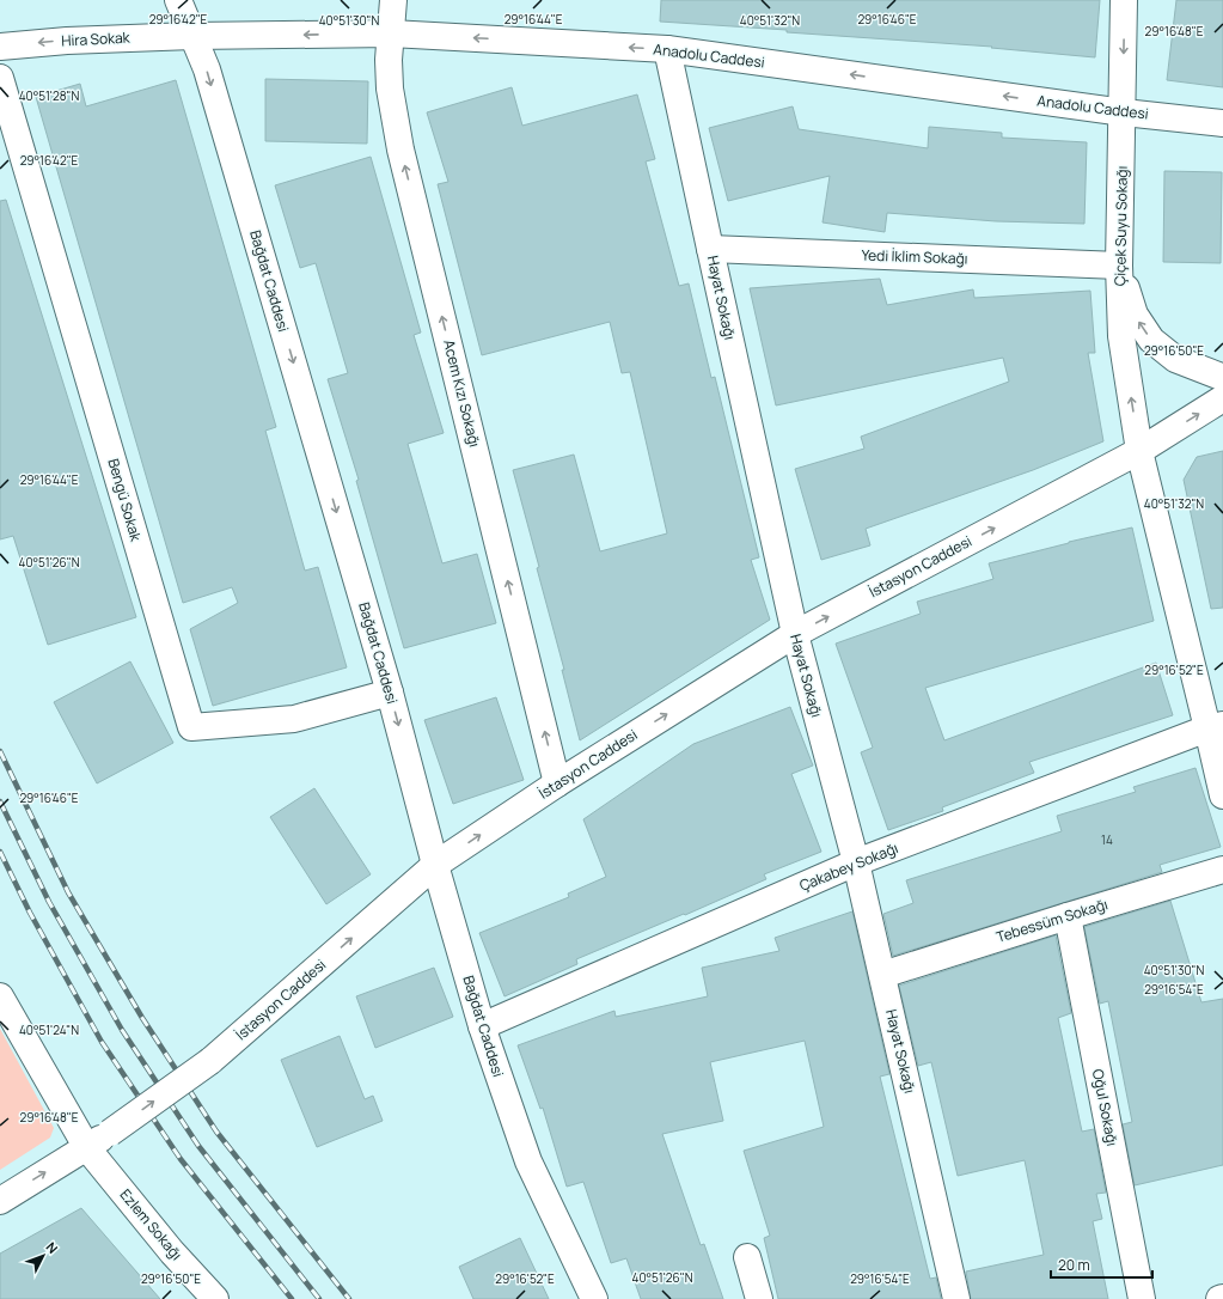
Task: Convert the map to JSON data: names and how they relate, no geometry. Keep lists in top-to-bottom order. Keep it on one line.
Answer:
{"streets":{"street":["Hira Sokak","Anadolu Caddesi","Çiçek Suyu Sokağı","Yedi İklim Sokağı","Bağdat Caddesi","Hayat Sokağı","Acem Kızı Sokağı","Bengü Sokak","İstasyon Caddesi","Çakabey Sokağı","Tebessüm Sokağı","Oğul Sokağı","Ezlem Sokağı"]},"crossings":[["Hira Sokak","Anadolu Caddesi"],["Hira Sokak","Bağdat Caddesi"],["Anadolu Caddesi","Çiçek Suyu Sokağı"],["Anadolu Caddesi","Bağdat Caddesi"],["Anadolu Caddesi","Hayat Sokağı"],["Anadolu Caddesi","Acem Kızı Sokağı"],["Çiçek Suyu Sokağı","Yedi İklim Sokağı"],["Çiçek Suyu Sokağı","İstasyon Caddesi"],["Çiçek Suyu Sokağı","Çakabey Sokağı"],["Yedi İklim Sokağı","Hayat Sokağı"],["Bağdat Caddesi","Bengü Sokak"],["Bağdat Caddesi","İstasyon Caddesi"],["Bağdat Caddesi","Çakabey Sokağı"],["Hayat Sokağı","İstasyon Caddesi"],["Hayat Sokağı","Çakabey Sokağı"],["Hayat Sokağı","Tebessüm Sokağı"],["Acem Kızı Sokağı","İstasyon Caddesi"],["İstasyon Caddesi","Ezlem Sokağı"],["Tebessüm Sokağı","Oğul Sokağı"]],"one_way":["Hira Sokak","Anadolu Caddesi","Bağdat Caddesi","Acem Kızı Sokağı","İstasyon Caddesi"],"house_numbers":["14"],"scale_bar":"20 m","north":"top right","coordinates":["29°16'44\"E","29°16'46\"E","29°16'42\"E","40°51'30\"N","40°51'32\"N","29°16'48\"E","40°51'28\"N","29°16'50\"E","40°51'26\"N","29°16'52\"E","29°16'54\"E","40°51'24\"N"]}
